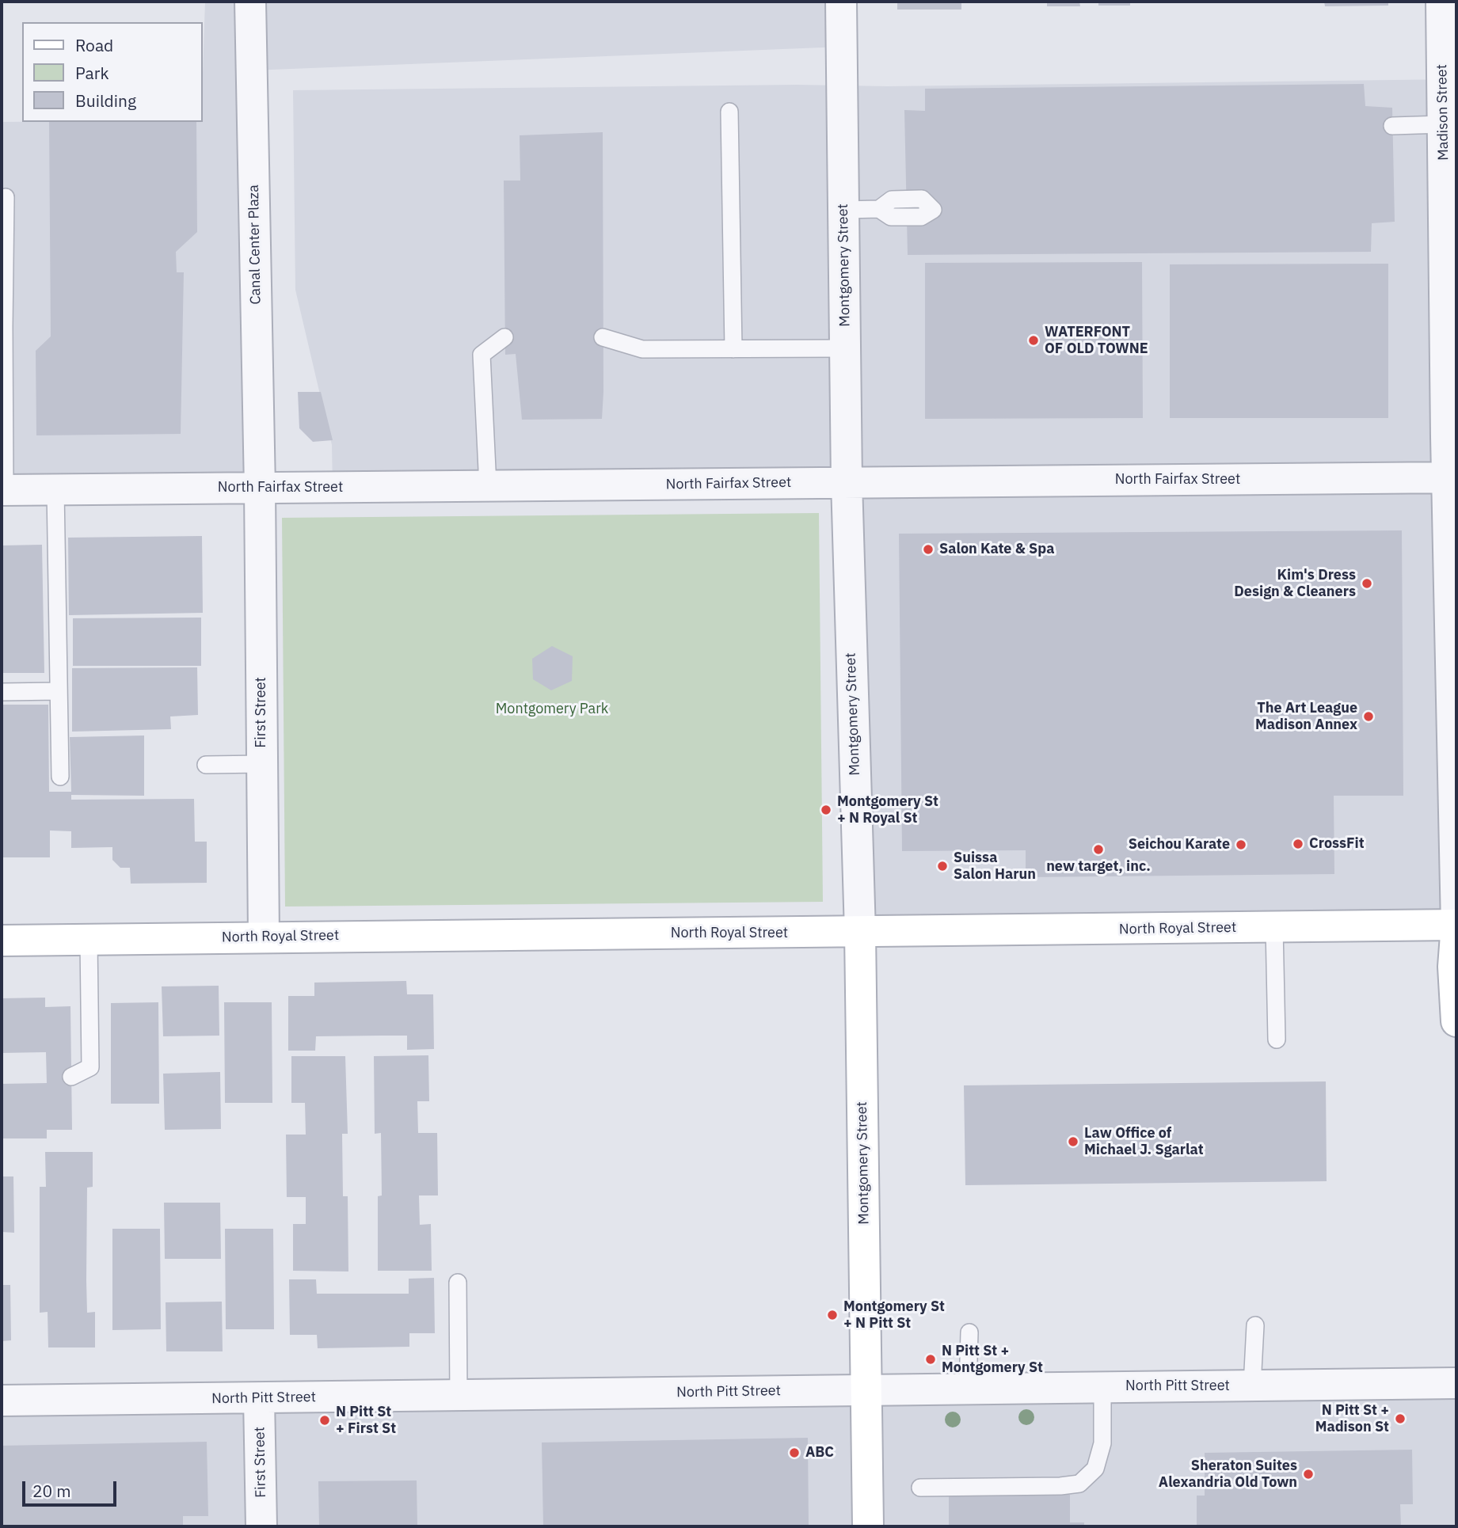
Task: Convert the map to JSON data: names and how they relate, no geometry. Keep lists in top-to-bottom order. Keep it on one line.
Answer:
{"streets":{"street":["Madison Street","Canal Center Plaza","Montgomery Street","North Fairfax Street","First Street","North Royal Street","North Pitt Street"]},"crossings":[["Madison Street","North Fairfax Street"],["Madison Street","North Royal Street"],["Canal Center Plaza","North Fairfax Street"],["Canal Center Plaza","First Street"],["Montgomery Street","North Fairfax Street"],["Montgomery Street","North Royal Street"],["Montgomery Street","North Pitt Street"],["North Fairfax Street","First Street"],["First Street","North Royal Street"],["First Street","North Pitt Street"]],"parks":["Montgomery Park"],"places":["WATERFONT OF OLD TOWNE","Salon Kate & Spa","Kim's Dress Design & Cleaners","The Art League Madison Annex","Montgomery St + N Royal St","CrossFit","Seichou Karate","new target, inc.","Suissa Salon Harun","Law Office of Michael J. Sgarlat","Montgomery St + N Pitt St","N Pitt St + Montgomery St","N Pitt St + Madison St","N Pitt St + First St","ABC","Sheraton Suites Alexandria Old Town"],"legend":["Road","Park","Building"],"scale_bar":"20 m"}
